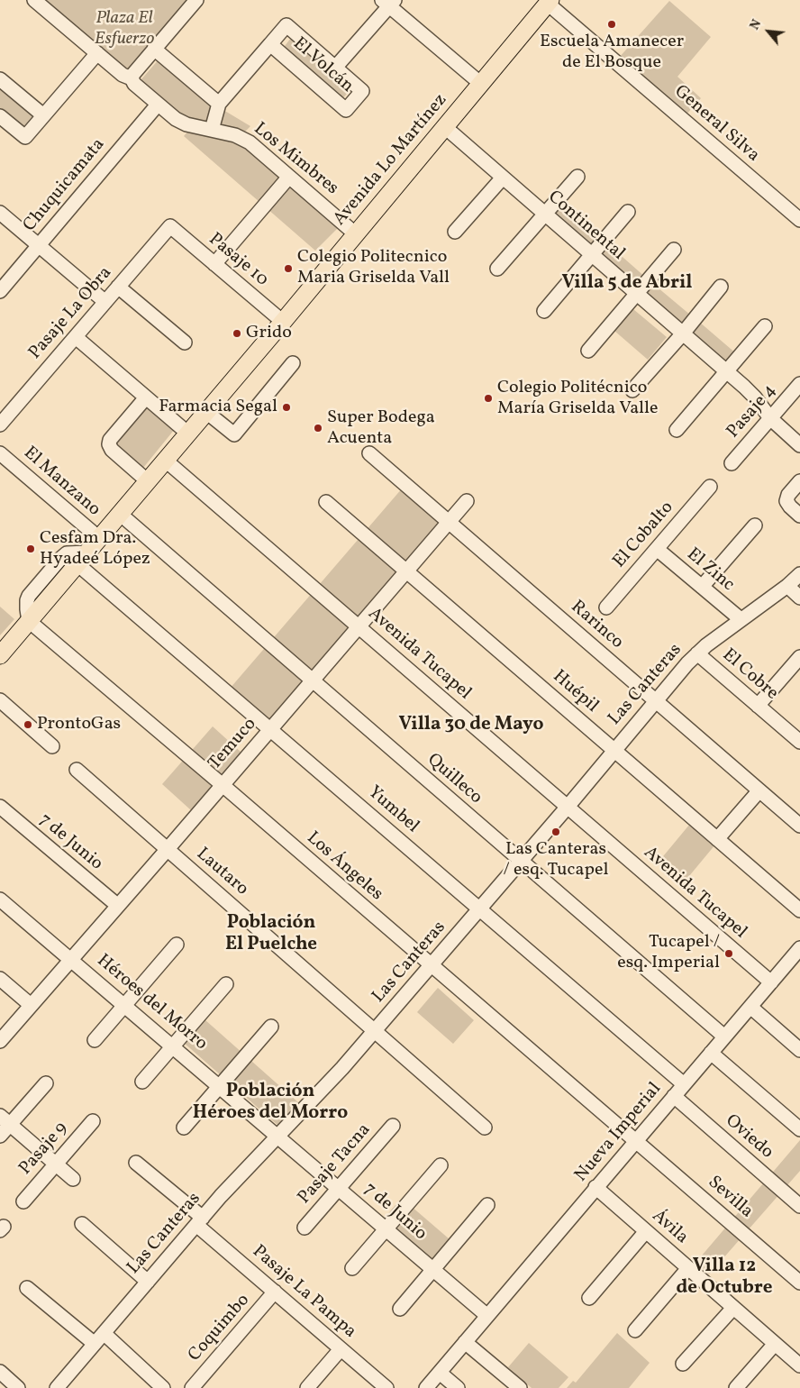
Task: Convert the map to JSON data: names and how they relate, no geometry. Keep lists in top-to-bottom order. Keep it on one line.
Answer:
{"streets":{"main road":["Avenida Lo Martínez"],"street":["El Volcán","General Silva","Los Mimbres","Chuquicamata","Continental","Pasaje 10","Pasaje La Obra","Pasaje 4","El Manzano","El Cobalto","El Zinc","Rarinco","Avenida Tucapel","El Cobre","Las Canteras","Huépil","Temuco","Quilleco","Yumbel","7 de Junio","Los Ángeles","Lautaro","Héroes del Morro","Nueva Imperial","Oviedo","Pasaje 9","Pasaje Tacna","Sevilla","Ávila","Pasaje La Pampa","Coquimbo"]},"crossings":[["El Volcán","Los Mimbres"],["General Silva","Avenida Lo Martínez"],["Los Mimbres","Avenida Lo Martínez"],["Los Mimbres","Chuquicamata"],["Avenida Lo Martínez","Continental"],["Avenida Lo Martínez","Pasaje 10"],["Avenida Lo Martínez","El Manzano"],["Avenida Lo Martínez","Avenida Tucapel"],["Avenida Lo Martínez","Quilleco"],["Avenida Lo Martínez","Yumbel"],["Avenida Lo Martínez","Los Ángeles"],["Continental","Pasaje 4"],["Pasaje 10","Pasaje La Obra"],["El Cobalto","El Zinc"],["El Zinc","Las Canteras"],["Rarinco","Las Canteras"],["Rarinco","Temuco"],["Avenida Tucapel","Las Canteras"],["Avenida Tucapel","Temuco"],["Avenida Tucapel","Nueva Imperial"],["El Cobre","Las Canteras"],["Las Canteras","Huépil"],["Las Canteras","Quilleco"],["Las Canteras","Yumbel"],["Las Canteras","7 de Junio"],["Las Canteras","Los Ángeles"],["Las Canteras","Lautaro"],["Las Canteras","Héroes del Morro"],["Las Canteras","Pasaje La Pampa"],["Huépil","Temuco"],["Temuco","Quilleco"],["Temuco","Yumbel"],["Temuco","7 de Junio"],["Temuco","Los Ángeles"],["Temuco","Lautaro"],["Temuco","Héroes del Morro"],["Quilleco","Nueva Imperial"],["Yumbel","Nueva Imperial"],["7 de Junio","Héroes del Morro"],["7 de Junio","Nueva Imperial"],["7 de Junio","Pasaje Tacna"],["Los Ángeles","Nueva Imperial"],["Los Ángeles","Sevilla"],["Nueva Imperial","Oviedo"],["Nueva Imperial","Sevilla"],["Nueva Imperial","Ávila"],["Pasaje La Pampa","Coquimbo"]],"districts":["Villa 5 de Abril","Villa 30 de Mayo","Población El Puelche","Población Héroes del Morro","Villa 12 de Octubre"],"parks":["Plaza El Esfuerzo"],"places":["Escuela Amanecer de El Bosque","Colegio Politecnico Maria Griselda Vall","Grido","Colegio Politécnico María Griselda Valle","Farmacia Segal","Super Bodega Acuenta","Cesfam Dra. Hyadeé López","ProntoGas","Las Canteras / esq. Tucapel","Tucapel / esq. Imperial"],"north":"top left"}
